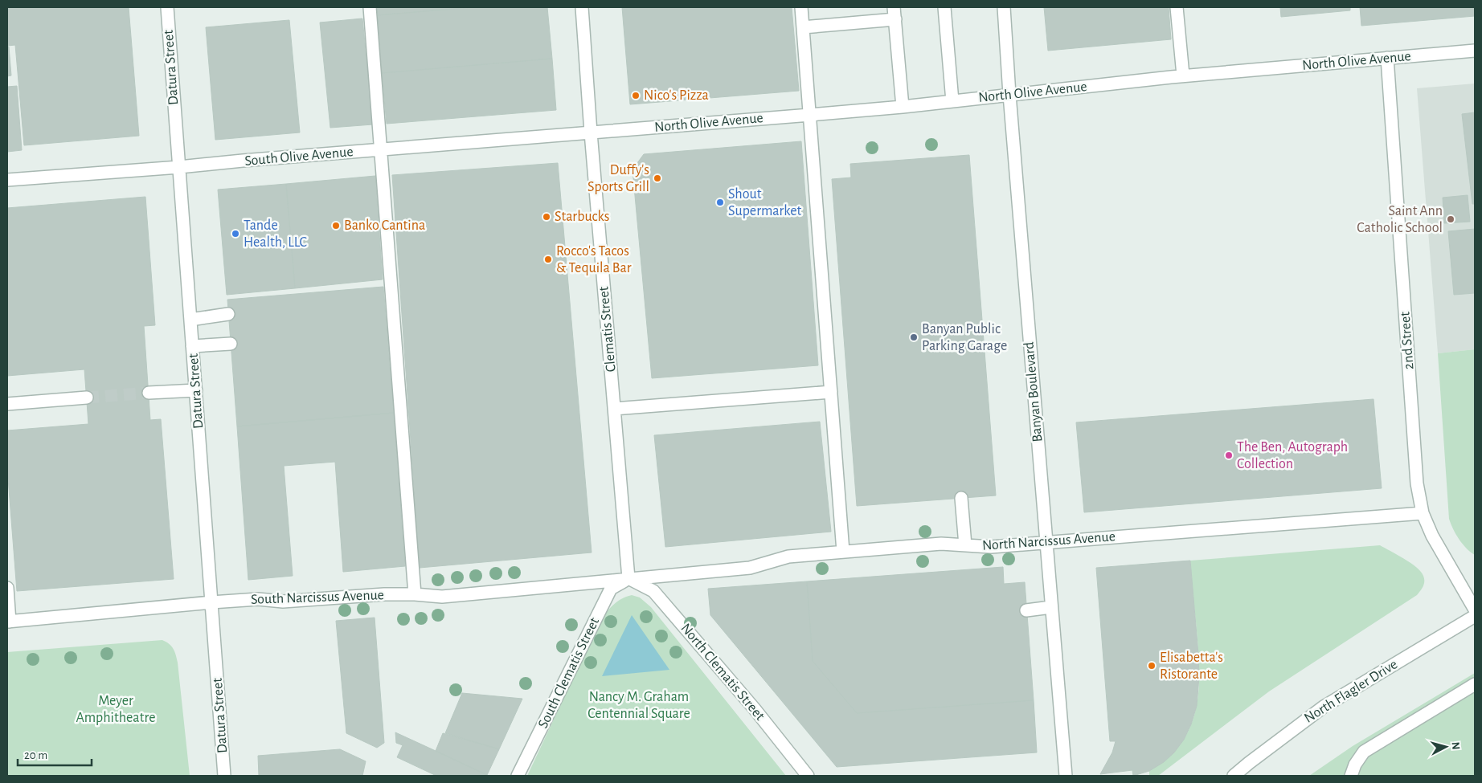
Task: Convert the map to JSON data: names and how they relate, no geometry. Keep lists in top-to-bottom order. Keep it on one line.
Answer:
{"streets":{"street":["North Olive Avenue","Datura Street","South Olive Avenue","Clematis Street","2nd Street","Banyan Boulevard","North Narcissus Avenue","South Narcissus Avenue","North Clematis Street","South Clematis Street","North Flagler Drive"]},"crossings":[["North Olive Avenue","South Olive Avenue"],["North Olive Avenue","Clematis Street"],["North Olive Avenue","2nd Street"],["North Olive Avenue","Banyan Boulevard"],["Datura Street","South Olive Avenue"],["Datura Street","South Narcissus Avenue"],["South Olive Avenue","Clematis Street"],["Clematis Street","North Narcissus Avenue"],["Clematis Street","South Narcissus Avenue"],["Clematis Street","North Clematis Street"],["Clematis Street","South Clematis Street"],["2nd Street","North Narcissus Avenue"],["Banyan Boulevard","North Narcissus Avenue"],["North Narcissus Avenue","South Narcissus Avenue"],["North Narcissus Avenue","North Clematis Street"],["North Narcissus Avenue","South Clematis Street"],["South Narcissus Avenue","North Clematis Street"],["South Narcissus Avenue","South Clematis Street"],["North Clematis Street","South Clematis Street"]],"parks":["Nancy M. Graham Centennial Square","Meyer Amphitheatre"],"places":["Nico's Pizza","Duffy's Sports Grill","Shout Supermarket","Starbucks","Saint Ann Catholic School","Banko Cantina","Tande Health, LLC","Rocco's Tacos & Tequila Bar","Banyan Public Parking Garage","The Ben, Autograph Collection","Elisabetta's Ristorante"],"scale_bar":"20 m","north":"right"}
